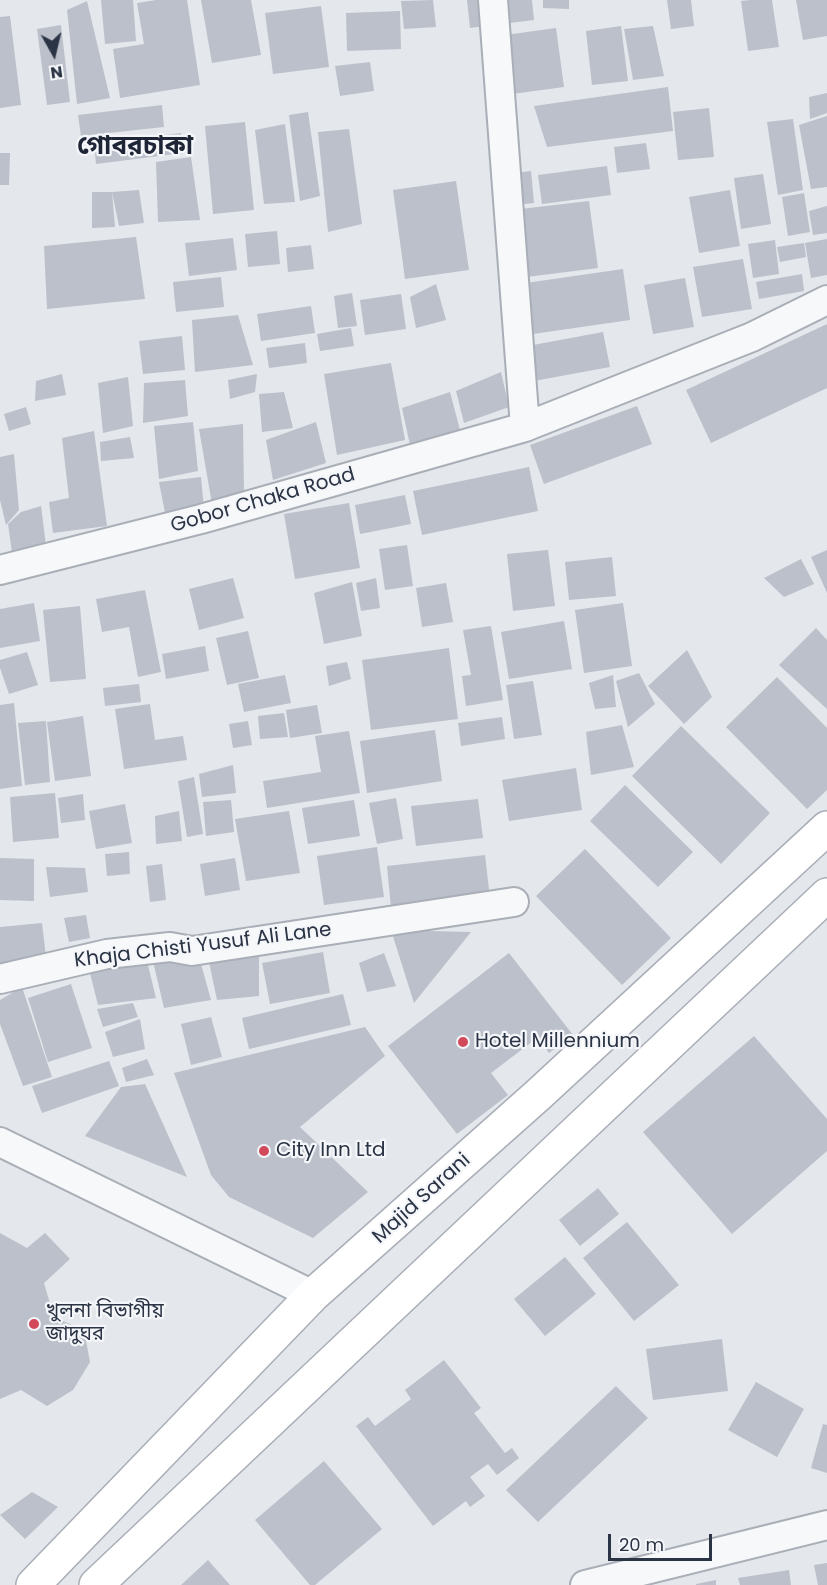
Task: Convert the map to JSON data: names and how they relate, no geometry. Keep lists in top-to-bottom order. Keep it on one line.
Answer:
{"streets":{"main road":["Majid Sarani"],"street":["Gobor Chaka Road","Khaja Chisti Yusuf Ali Lane"]},"districts":["গোবরচাকা"],"places":["Hotel Millennium","City Inn Ltd","খুলনা বিভাগীয় জাদুঘর"],"scale_bar":"20 m","north":"bottom"}
